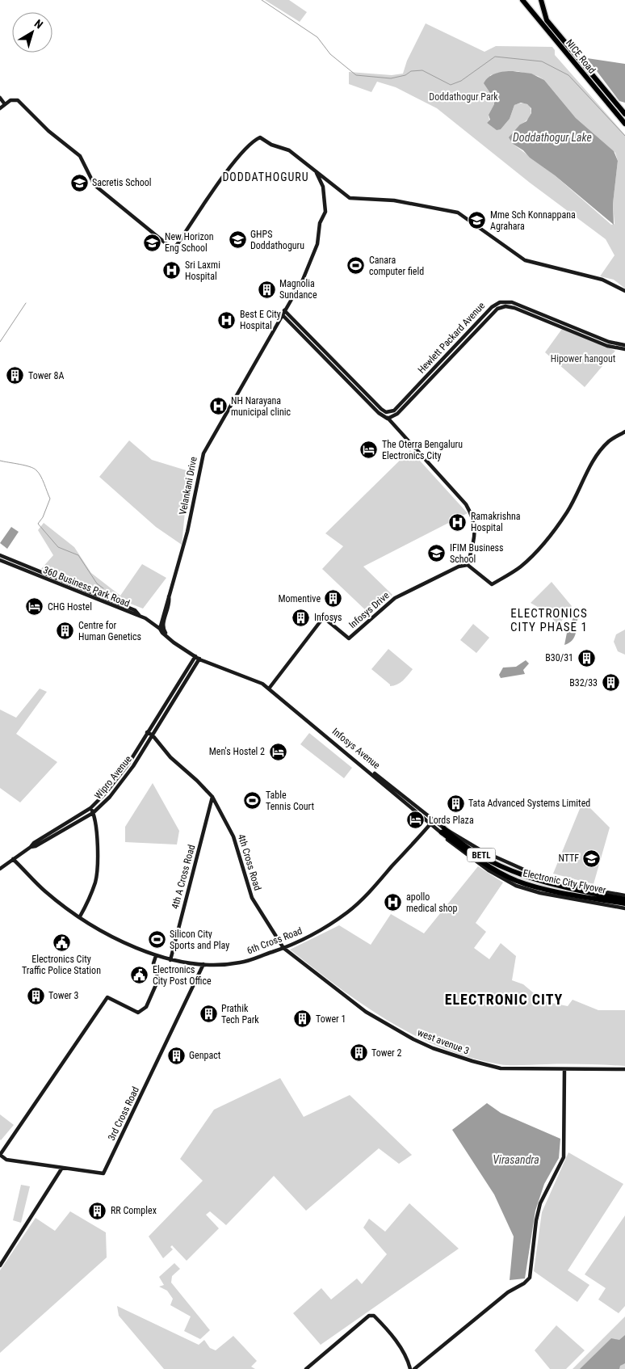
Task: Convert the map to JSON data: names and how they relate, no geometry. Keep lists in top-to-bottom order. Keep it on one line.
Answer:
{"streets":{"highway":["NICE Road","BETL","Electronic City Flyover"],"street":["Hewlett Packard Avenue","Velankani Drive","360 Business Park Road","Infosys Drive","Infosys Avenue","Wipro Avenue","4th Cross Road","4th A Cross Road","6th Cross Road","west avenue 3","3rd Cross Road"]},"crossings":[["Infosys Drive","Infosys Avenue"],["Infosys Avenue","Electronic City Flyover"],["Infosys Avenue","6th Cross Road"],["Wipro Avenue","4th Cross Road"],["Wipro Avenue","6th Cross Road"],["4th Cross Road","4th A Cross Road"],["4th Cross Road","6th Cross Road"],["4th Cross Road","west avenue 3"],["4th A Cross Road","6th Cross Road"],["6th Cross Road","west avenue 3"],["6th Cross Road","3rd Cross Road"]],"districts":["DODDATHOGURU","ELECTRONICS CITY PHASE 1","ELECTRONIC CITY"],"water":["Doddathogur Lake","Virasandra"],"parks":["Doddathogur Park","Hipower hangout"],"places":{"school or university":["Sacretis School","Mme Sch Konnappana Agrahara","GHPS Doddathoguru","New Horizon Eng School","IFIM Business School","NTTF"],"sports":["Canara computer field","Table Tennis Court","Silicon City Sports and Play"],"hospital":["Sri Laxmi Hospital","Best E City Hospital","NH Narayana municipal clinic","Ramakrishna Hospital","apollo medical shop"],"building":["Magnolia Sundance","Tower 8A","Momentive","Infosys","Centre for Human Genetics","B30/31","B32/33","Tata Advanced Systems Limited","Tower 3","Prathik Tech Park","Tower 1","Tower 2","Genpact","RR Complex"],"hotel":["The Oterra Bengaluru Electronics City","CHG Hostel","Men's Hostel 2","Lords Plaza"],"public building":["Electronics City Traffic Police Station","Electronics City Post Office"]},"north":"top right"}
